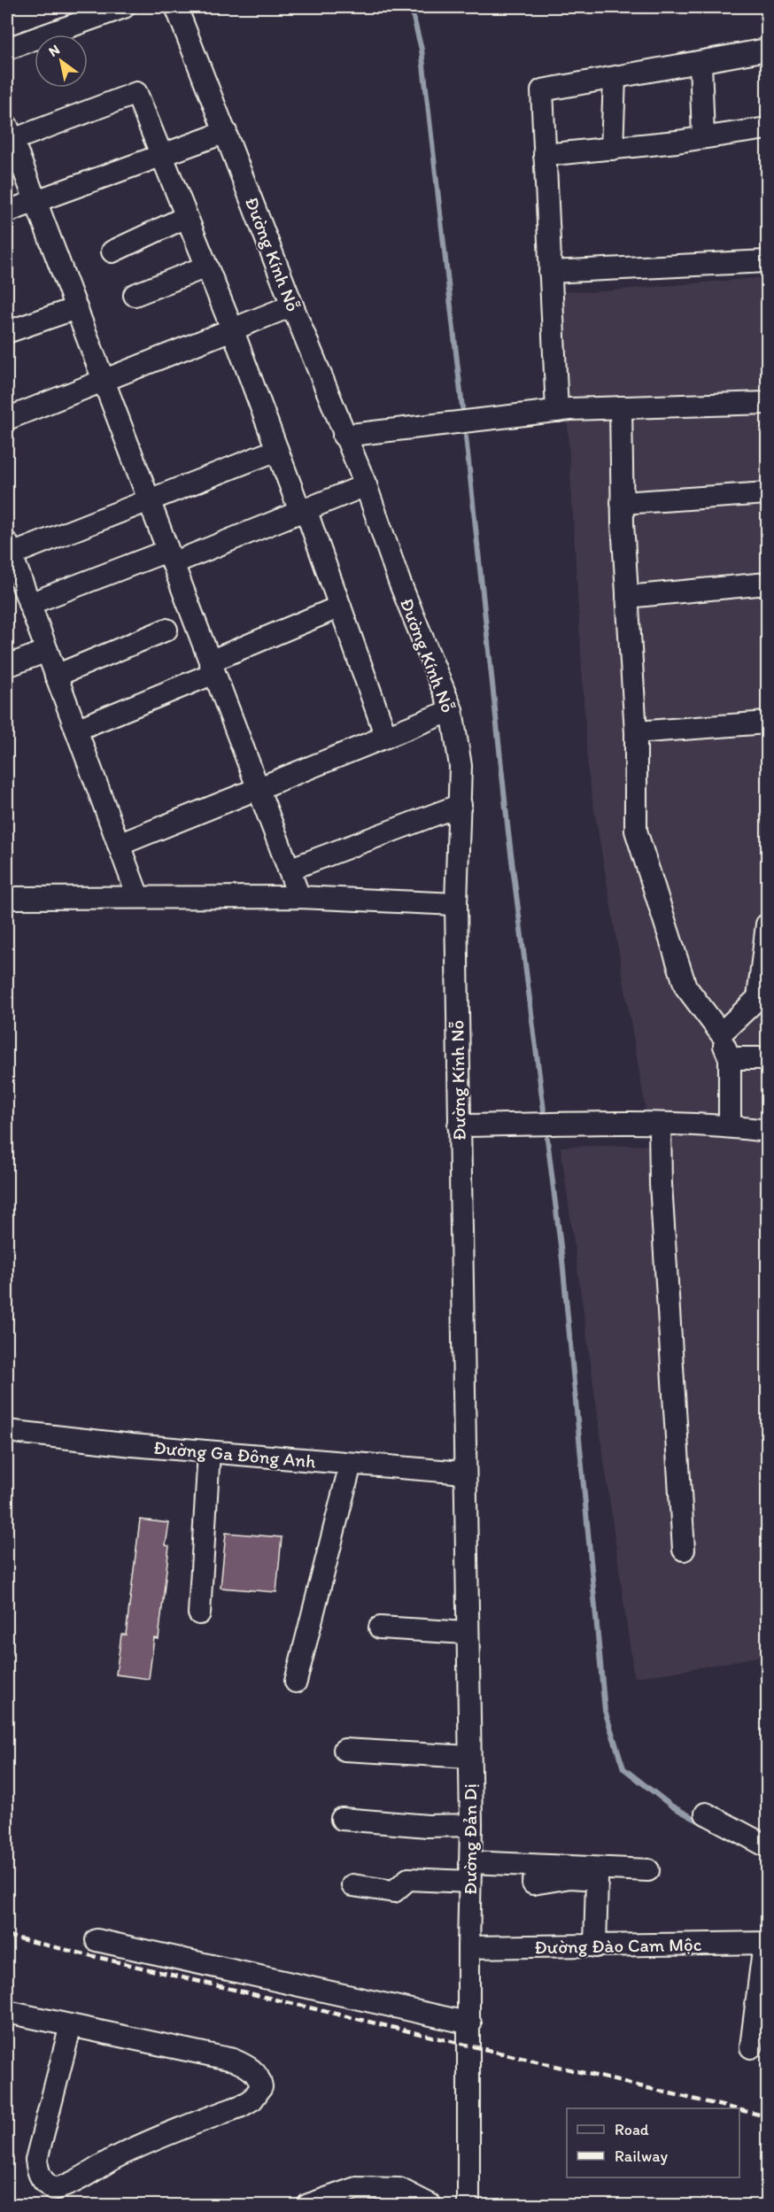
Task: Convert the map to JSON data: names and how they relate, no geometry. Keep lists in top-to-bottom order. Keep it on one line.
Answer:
{"streets":{"street":["Đường Kính Nỗ","Đường Ga Đông Anh","Đường Đản Dị","Đường Đào Cam Mộc"]},"crossings":[["Đường Kính Nỗ","Đường Ga Đông Anh"],["Đường Kính Nỗ","Đường Đản Dị"],["Đường Ga Đông Anh","Đường Đản Dị"],["Đường Đản Dị","Đường Đào Cam Mộc"]],"legend":["Road","Railway"],"north":"top left"}
